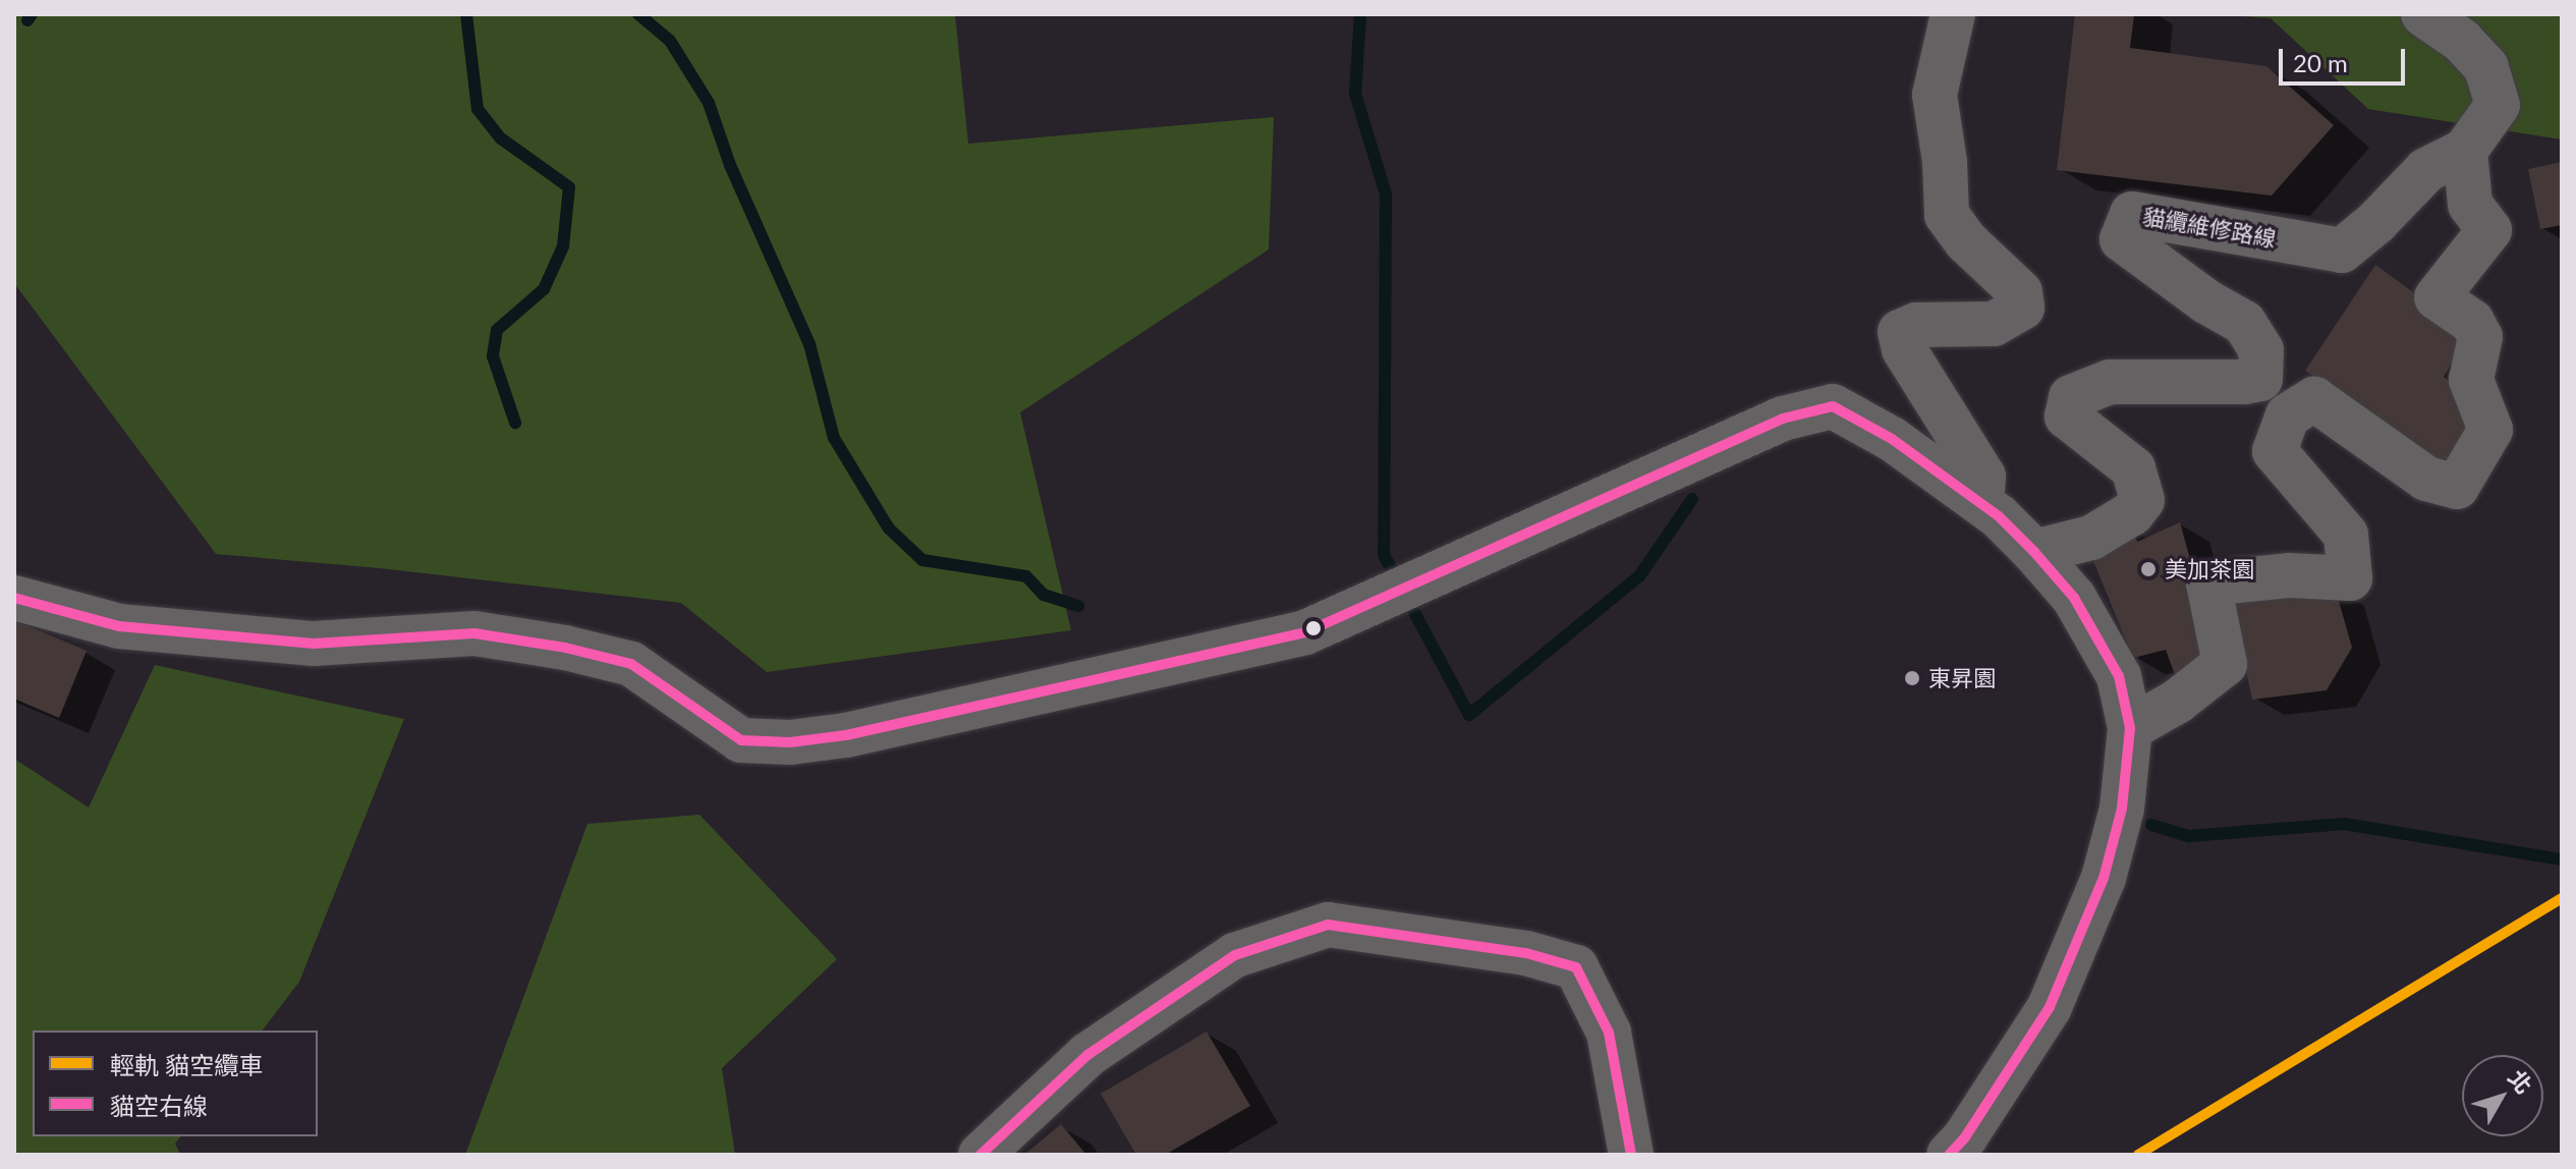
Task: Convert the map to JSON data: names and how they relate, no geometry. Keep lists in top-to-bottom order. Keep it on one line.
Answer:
{"streets":{"street":["貓纜維修路線"]},"places":["美加茶園","東昇園"],"lines":["transit line 貓空右線","tram line 貓空纜車"],"legend":["輕軌 貓空纜車","貓空右線"],"scale_bar":"20 m","north":"top right"}
